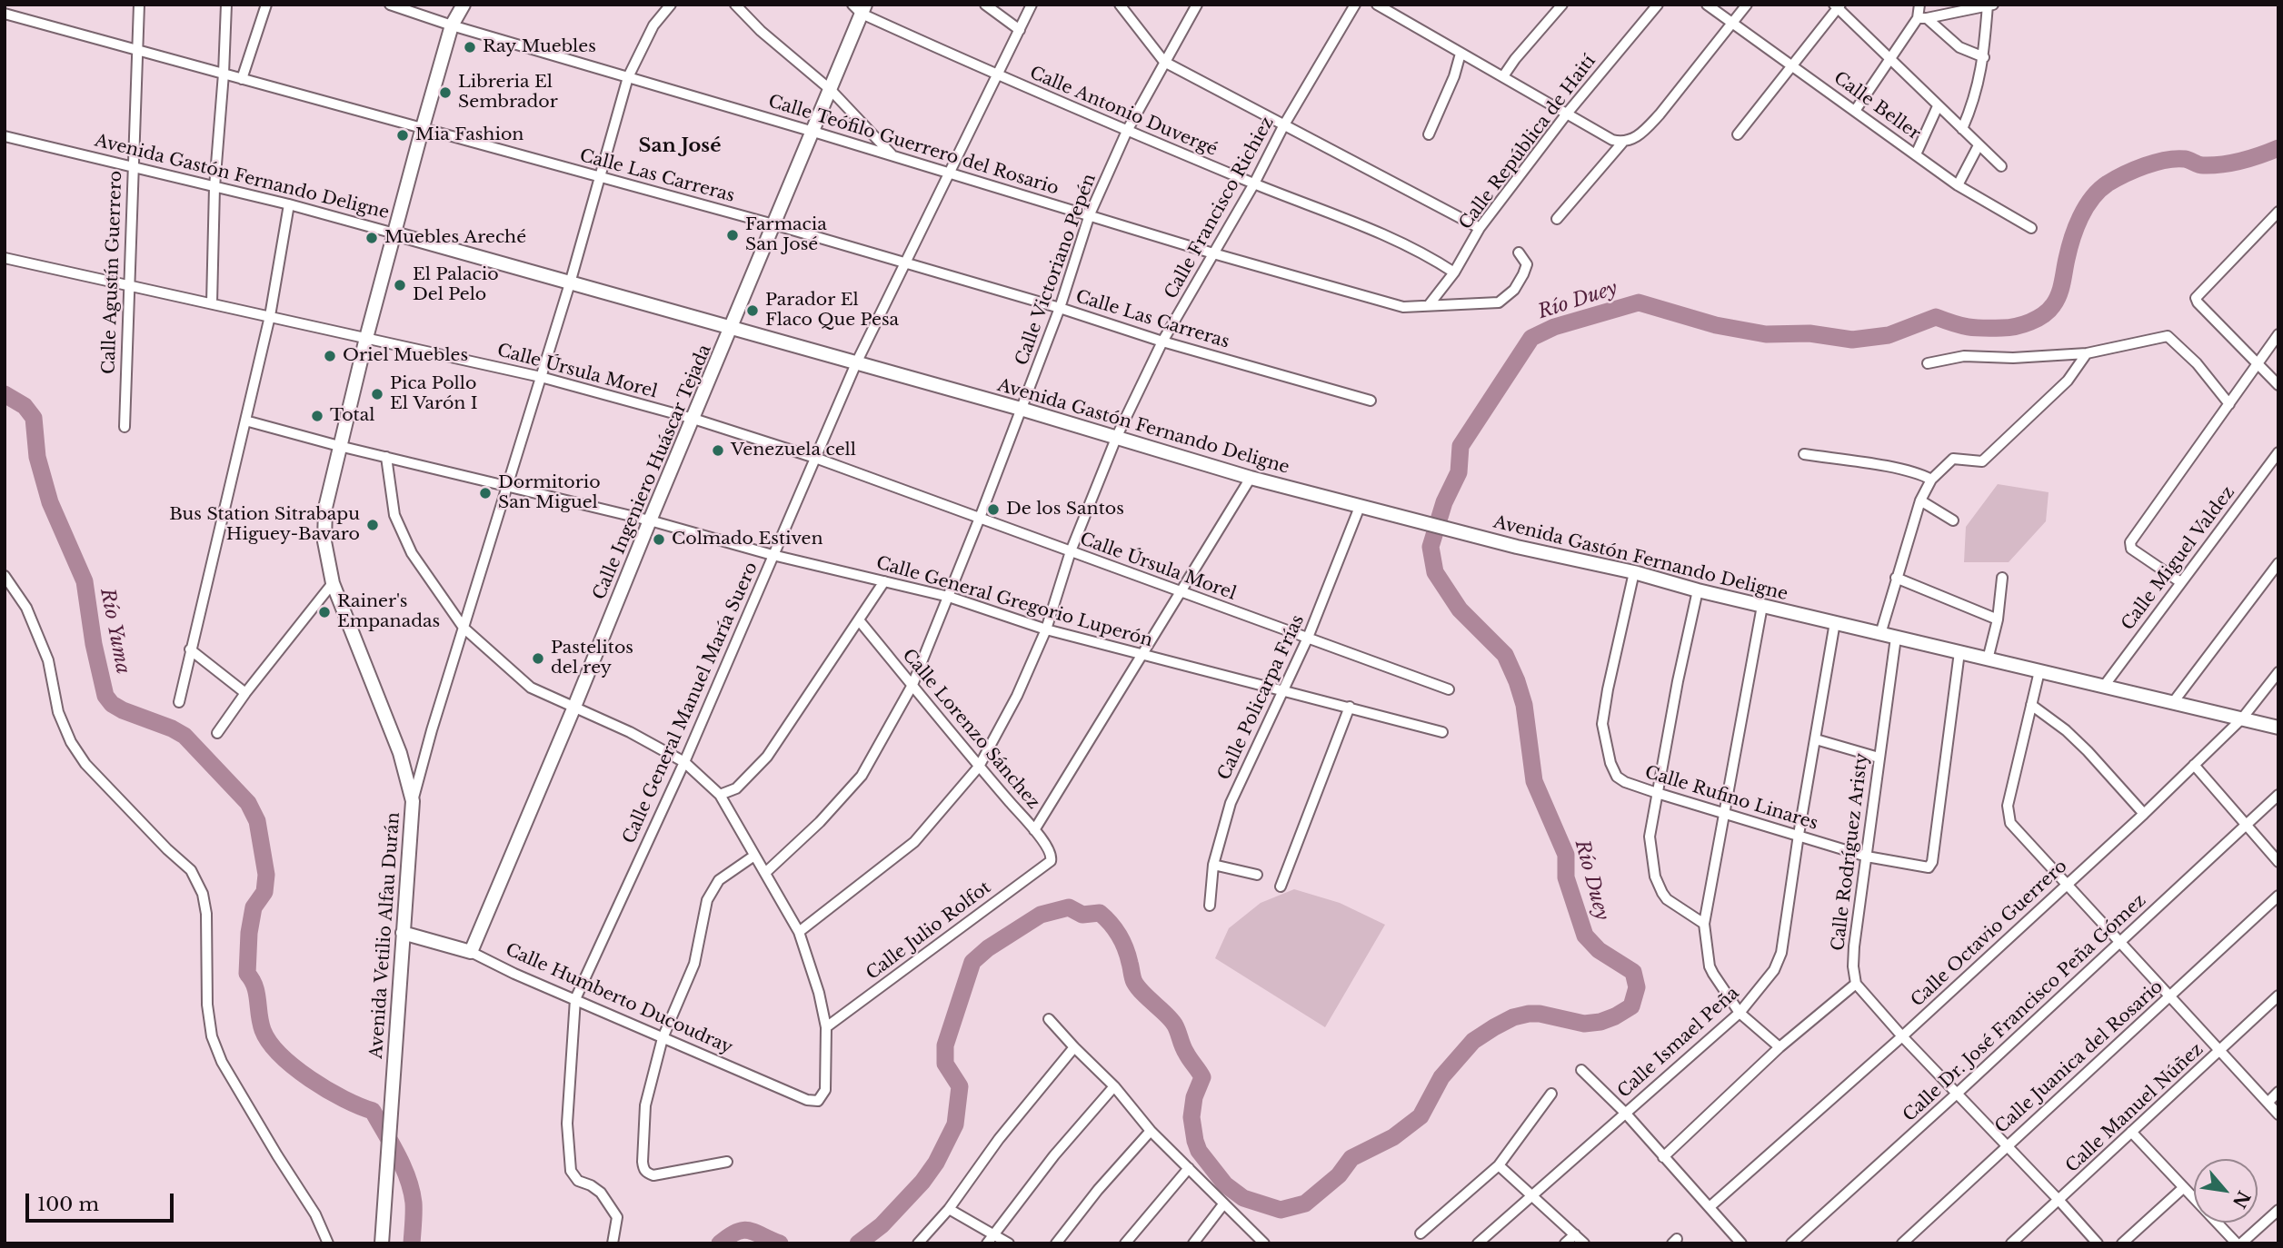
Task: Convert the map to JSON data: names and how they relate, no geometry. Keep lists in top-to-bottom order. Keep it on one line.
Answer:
{"streets":{"main road":["Avenida Gastón Fernando Deligne","Calle Ingeniero Huáscar Tejada","Avenida Vetilio Alfau Durán","Calle Humberto Ducoudray"],"street":["Calle Beller","Calle Antonio Duvergé","Calle República de Haití","Calle Teófilo Guerrero del Rosario","Calle Las Carreras","Calle Francisco Richiez","Calle Victoriano Pepén","Calle Agustín Guerrero","Calle Úrsula Morel","Calle Miguel Valdez","Calle General Gregorio Luperón","Calle Policarpa Frías","Calle General Manuel María Suero","Calle Lorenzo Sánchez","Calle Rufino Linares","Calle Rodríguez Aristy","Calle Julio Rolfot","Calle Octavio Guerrero","Calle Dr. José Francisco Peña Gómez","Calle Ismael Peña","Calle Juanica del Rosario","Calle Manuel Núñez"]},"crossings":[["Calle Antonio Duvergé","Calle República de Haití"],["Calle Antonio Duvergé","Calle Francisco Richiez"],["Calle Antonio Duvergé","Calle Victoriano Pepén"],["Calle Antonio Duvergé","Calle Ingeniero Huáscar Tejada"],["Calle Antonio Duvergé","Calle General Manuel María Suero"],["Calle República de Haití","Calle Teófilo Guerrero del Rosario"],["Calle Teófilo Guerrero del Rosario","Calle Francisco Richiez"],["Calle Teófilo Guerrero del Rosario","Calle Victoriano Pepén"],["Calle Teófilo Guerrero del Rosario","Calle Ingeniero Huáscar Tejada"],["Calle Teófilo Guerrero del Rosario","Calle General Manuel María Suero"],["Calle Teófilo Guerrero del Rosario","Avenida Vetilio Alfau Durán"],["Calle Las Carreras","Calle Francisco Richiez"],["Calle Las Carreras","Calle Victoriano Pepén"],["Calle Las Carreras","Calle Agustín Guerrero"],["Calle Las Carreras","Calle Ingeniero Huáscar Tejada"],["Calle Las Carreras","Calle General Manuel María Suero"],["Calle Las Carreras","Avenida Vetilio Alfau Durán"],["Avenida Gastón Fernando Deligne","Calle Francisco Richiez"],["Avenida Gastón Fernando Deligne","Calle Victoriano Pepén"],["Avenida Gastón Fernando Deligne","Calle Agustín Guerrero"],["Avenida Gastón Fernando Deligne","Calle Ingeniero Huáscar Tejada"],["Avenida Gastón Fernando Deligne","Calle Miguel Valdez"],["Avenida Gastón Fernando Deligne","Calle Policarpa Frías"],["Avenida Gastón Fernando Deligne","Calle General Manuel María Suero"],["Avenida Gastón Fernando Deligne","Calle Rufino Linares"],["Avenida Gastón Fernando Deligne","Calle Rodríguez Aristy"],["Avenida Gastón Fernando Deligne","Calle Octavio Guerrero"],["Avenida Gastón Fernando Deligne","Avenida Vetilio Alfau Durán"],["Avenida Gastón Fernando Deligne","Calle Ismael Peña"],["Calle Francisco Richiez","Calle Úrsula Morel"],["Calle Francisco Richiez","Calle General Gregorio Luperón"],["Calle Francisco Richiez","Calle Lorenzo Sánchez"],["Calle Victoriano Pepén","Calle Úrsula Morel"],["Calle Victoriano Pepén","Calle General Gregorio Luperón"],["Calle Victoriano Pepén","Calle Lorenzo Sánchez"],["Calle Agustín Guerrero","Calle Úrsula Morel"],["Calle Úrsula Morel","Calle Ingeniero Huáscar Tejada"],["Calle Úrsula Morel","Calle Policarpa Frías"],["Calle Úrsula Morel","Calle General Manuel María Suero"],["Calle Úrsula Morel","Avenida Vetilio Alfau Durán"],["Calle Ingeniero Huáscar Tejada","Calle General Gregorio Luperón"],["Calle Ingeniero Huáscar Tejada","Calle Humberto Ducoudray"],["Calle General Gregorio Luperón","Calle Policarpa Frías"],["Calle General Gregorio Luperón","Calle General Manuel María Suero"],["Calle General Gregorio Luperón","Avenida Vetilio Alfau Durán"],["Calle General Manuel María Suero","Calle Humberto Ducoudray"],["Calle Lorenzo Sánchez","Calle Julio Rolfot"],["Calle Rufino Linares","Calle Rodríguez Aristy"],["Calle Rufino Linares","Calle Ismael Peña"],["Calle Julio Rolfot","Calle Humberto Ducoudray"],["Avenida Vetilio Alfau Durán","Calle Humberto Ducoudray"]],"districts":["San José"],"water":["Río Duey","Río Yuma"],"places":["Ray Muebles","Libreria El Sembrador","Mia Fashion","Farmacia San José","Muebles Areché","El Palacio Del Pelo","Parador El Flaco Que Pesa","Oriel Muebles","Pica Pollo El Varón I","Total","Venezuela cell","Dormitorio San Miguel","De los Santos","Bus Station Sitrabapu Higuey-Bavaro","Colmado Estiven","Rainer's Empanadas","Pastelitos del rey"],"scale_bar":"100 m","north":"bottom right"}
